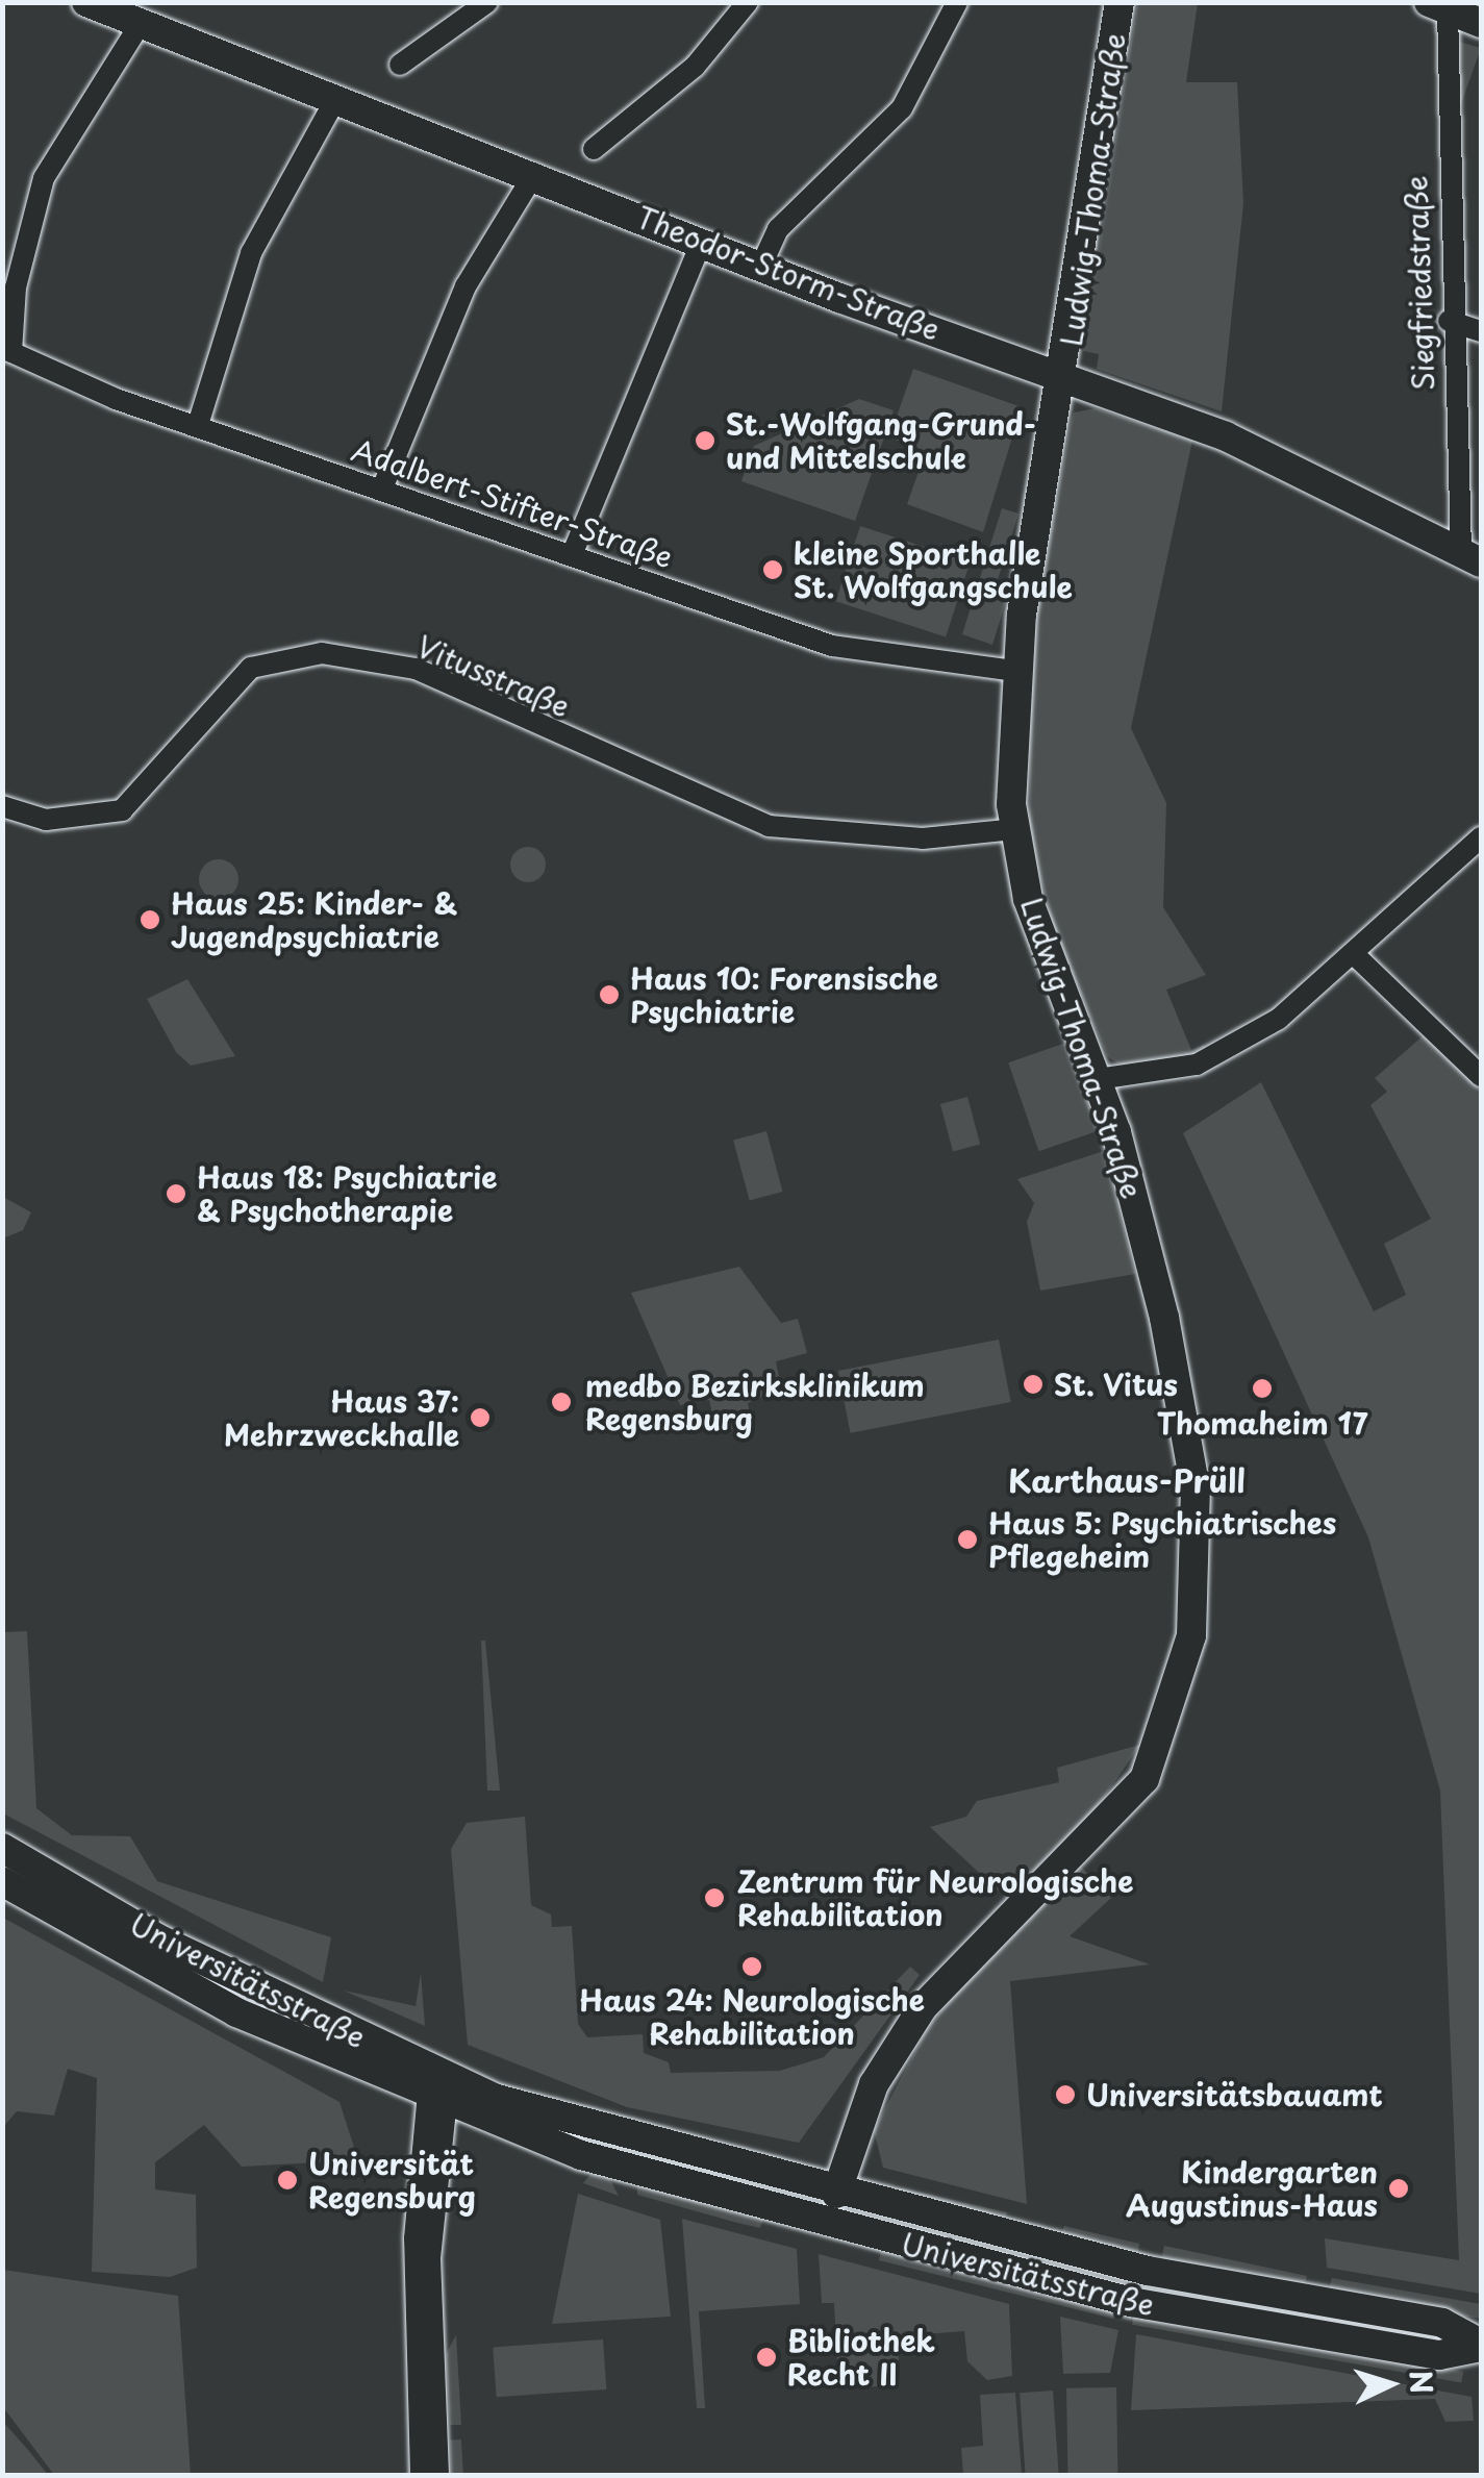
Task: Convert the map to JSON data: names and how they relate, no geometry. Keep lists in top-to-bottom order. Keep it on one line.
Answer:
{"streets":{"street":["Ludwig-Thoma-Straße","Theodor-Storm-Straße","Siegfriedstraße","Adalbert-Stifter-Straße","Vitusstraße","Universitätsstraße"]},"crossings":[["Ludwig-Thoma-Straße","Theodor-Storm-Straße"],["Ludwig-Thoma-Straße","Adalbert-Stifter-Straße"],["Ludwig-Thoma-Straße","Vitusstraße"],["Ludwig-Thoma-Straße","Universitätsstraße"],["Theodor-Storm-Straße","Siegfriedstraße"]],"districts":["Karthaus-Prüll"],"places":["St.-Wolfgang-Grund- und Mittelschule","kleine Sporthalle St. Wolfgangschule","Haus 25: Kinder- & Jugendpsychiatrie","Haus 10: Forensische Psychiatrie","Haus 18: Psychiatrie & Psychotherapie","St. Vitus","Thomaheim 17","medbo Bezirksklinikum Regensburg","Haus 37: Mehrzweckhalle","Haus 5: Psychiatrisches Pflegeheim","Zentrum für Neurologische Rehabilitation","Haus 24: Neurologische Rehabilitation","Universitätsbauamt","Universität Regensburg","Kindergarten Augustinus-Haus","Bibliothek Recht II"],"north":"right"}
